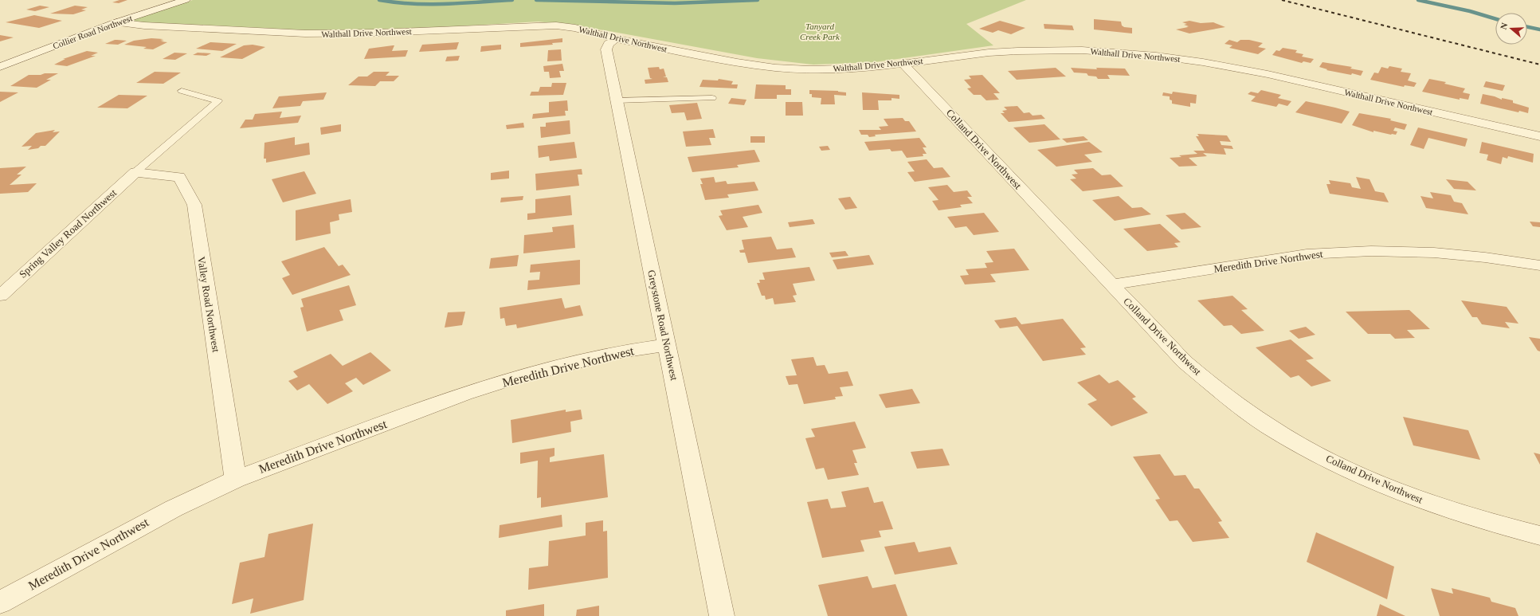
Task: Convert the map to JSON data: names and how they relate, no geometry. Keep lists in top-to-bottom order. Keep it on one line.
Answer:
{"streets":{"street":["Collier Road Northwest","Walthall Drive Northwest","Colland Drive Northwest","Spring Valley Road Northwest","Meredith Drive Northwest","Valley Road Northwest","Greystone Road Northwest"]},"crossings":[["Collier Road Northwest","Walthall Drive Northwest"],["Walthall Drive Northwest","Colland Drive Northwest"],["Walthall Drive Northwest","Greystone Road Northwest"],["Colland Drive Northwest","Meredith Drive Northwest"],["Spring Valley Road Northwest","Valley Road Northwest"],["Meredith Drive Northwest","Valley Road Northwest"],["Meredith Drive Northwest","Greystone Road Northwest"]],"parks":["Tanyard Creek Park"],"north":"left"}
